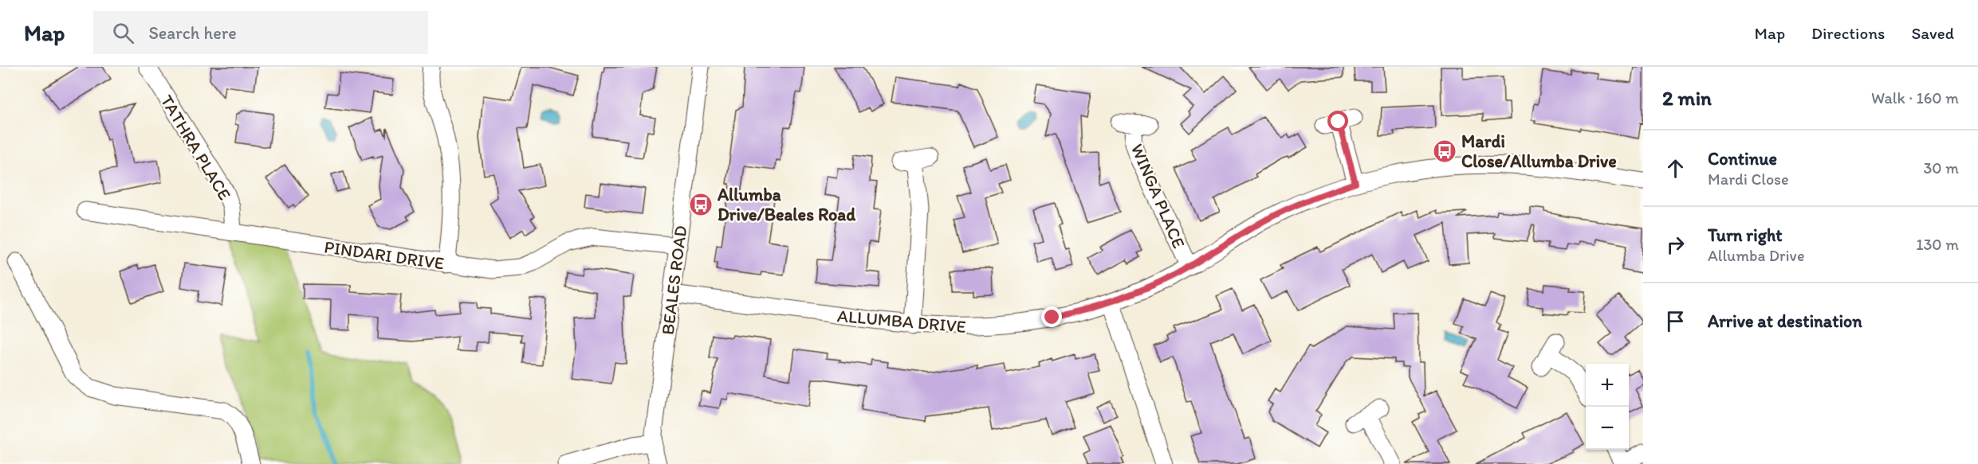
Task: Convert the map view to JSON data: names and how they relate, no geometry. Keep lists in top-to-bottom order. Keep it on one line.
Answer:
{"streets":{"street":["TATHRA PLACE","WINGA PLACE","PINDARI DRIVE","BEALES ROAD","ALLUMBA DRIVE"]},"crossings":[["TATHRA PLACE","PINDARI DRIVE"],["WINGA PLACE","ALLUMBA DRIVE"],["PINDARI DRIVE","BEALES ROAD"],["BEALES ROAD","ALLUMBA DRIVE"]],"places":{"bus stop":["Mardi Close/Allumba Drive","Allumba Drive/Beales Road"]},"page":{"header":"Map","search":"Search here","nav":["Map","Directions","Saved"],"heading":["2 min","Walk · 160 m"],"list":[["Continue","Mardi Close","30 m"],["Turn right","Allumba Drive","130 m"],"Arrive at destination"],"map_buttons":["+","−"]}}
